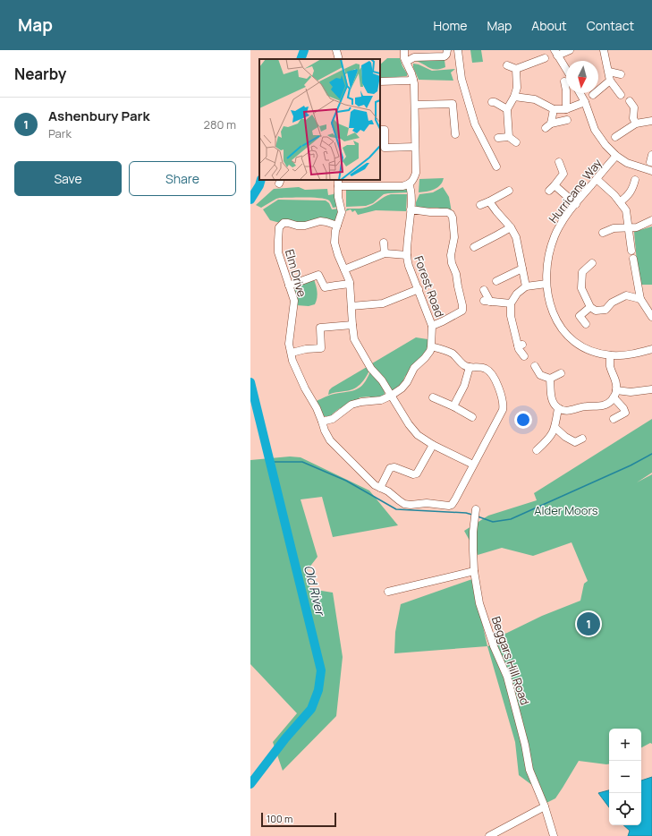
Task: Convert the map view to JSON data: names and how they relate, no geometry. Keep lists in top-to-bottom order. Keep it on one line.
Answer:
{"streets":{"street":["Hurricane Way","Elm Drive","Forest Road","Beggars Hill Road"]},"water":["Old River"],"parks":["Alder Moors"],"scale_bar":"100 m","north":"bottom","page":{"header":"Map","nav":["Home","Map","About","Contact"],"heading":"Nearby","list":[{"mark":"1","name":"Ashenbury Park","note":"Park","value":"280 m"}],"buttons":["Save","Share"],"pins":"1","map_buttons":["+","−"],"scale":"100 m"}}
